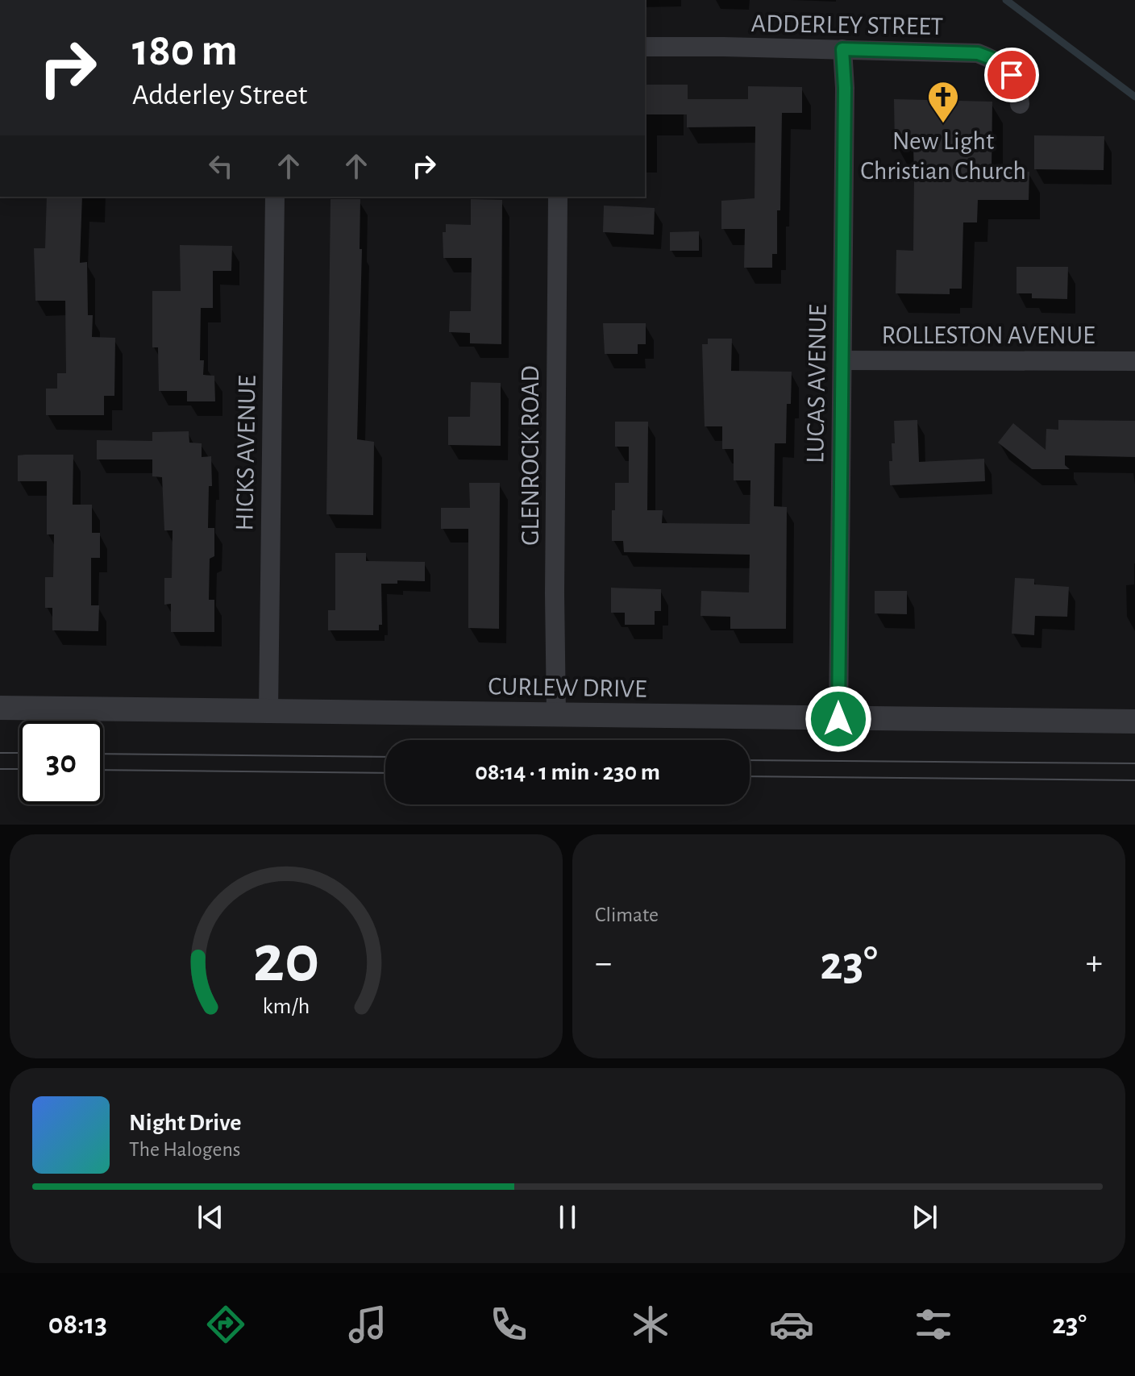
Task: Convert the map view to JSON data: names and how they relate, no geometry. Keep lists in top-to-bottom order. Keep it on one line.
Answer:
{"streets":{"street":["ADDERLEY STREET","ROLLESTON AVENUE","LUCAS AVENUE","HICKS AVENUE","GLENROCK ROAD","CURLEW DRIVE"]},"crossings":[["ADDERLEY STREET","LUCAS AVENUE"],["ROLLESTON AVENUE","LUCAS AVENUE"],["LUCAS AVENUE","CURLEW DRIVE"],["HICKS AVENUE","CURLEW DRIVE"],["GLENROCK ROAD","CURLEW DRIVE"]],"places":{"church":["New Light Christian Church"]},"page":{"turn":["180 m","Adderley Street"],"limit":"30","trip":"08:14 · 1 min · 230 m","tile":"Climate","heat":["−","23°","+"],"song":["Night Drive","The Halogens"],"tabs":["08:13","23°"],"gauge":["20","km/h"]}}
